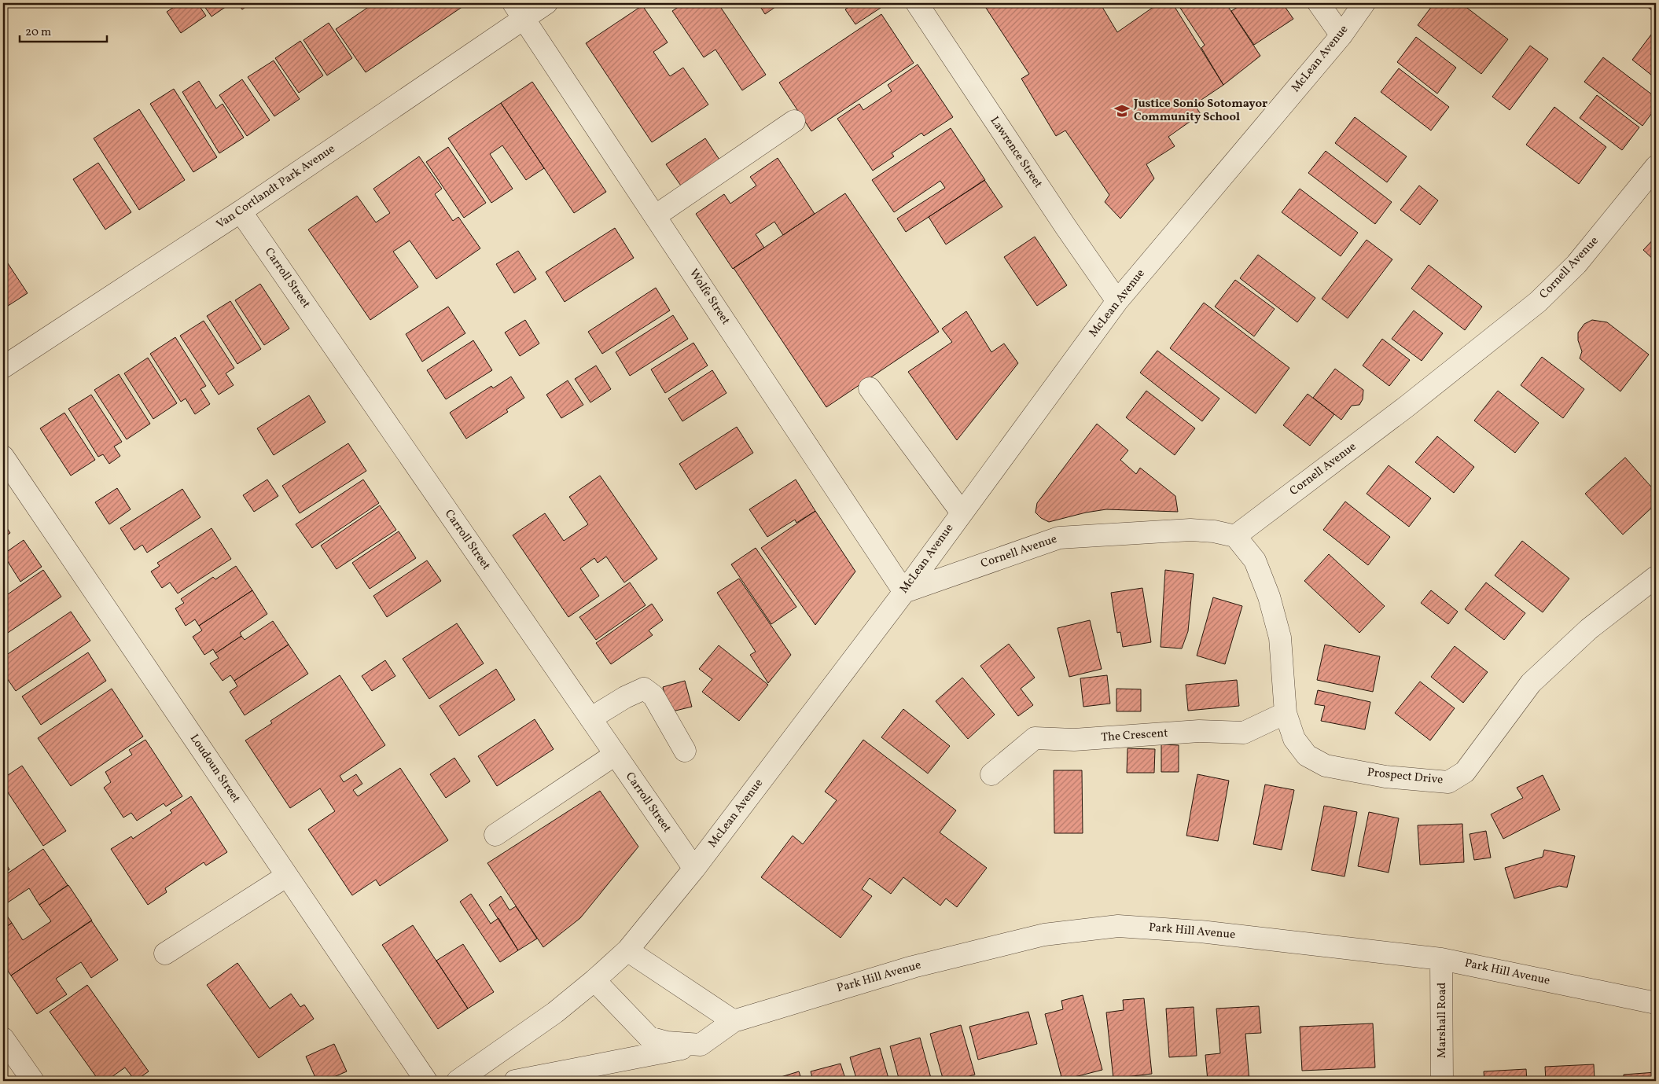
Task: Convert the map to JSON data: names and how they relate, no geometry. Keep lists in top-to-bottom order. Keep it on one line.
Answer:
{"streets":{"street":["McLean Avenue","Lawrence Street","Van Cortlandt Park Avenue","Cornell Avenue","Carroll Street","Wolfe Street","The Crescent","Loudoun Street","Prospect Drive","Park Hill Avenue","Marshall Road"]},"crossings":[["McLean Avenue","Lawrence Street"],["McLean Avenue","Cornell Avenue"],["McLean Avenue","Carroll Street"],["McLean Avenue","Wolfe Street"],["Van Cortlandt Park Avenue","Carroll Street"],["Van Cortlandt Park Avenue","Wolfe Street"],["Cornell Avenue","Wolfe Street"],["Cornell Avenue","Prospect Drive"],["The Crescent","Prospect Drive"],["Park Hill Avenue","Marshall Road"]],"places":{"school or university":["Justice Sonio Sotomayor Community School"]},"scale_bar":"20 m"}
